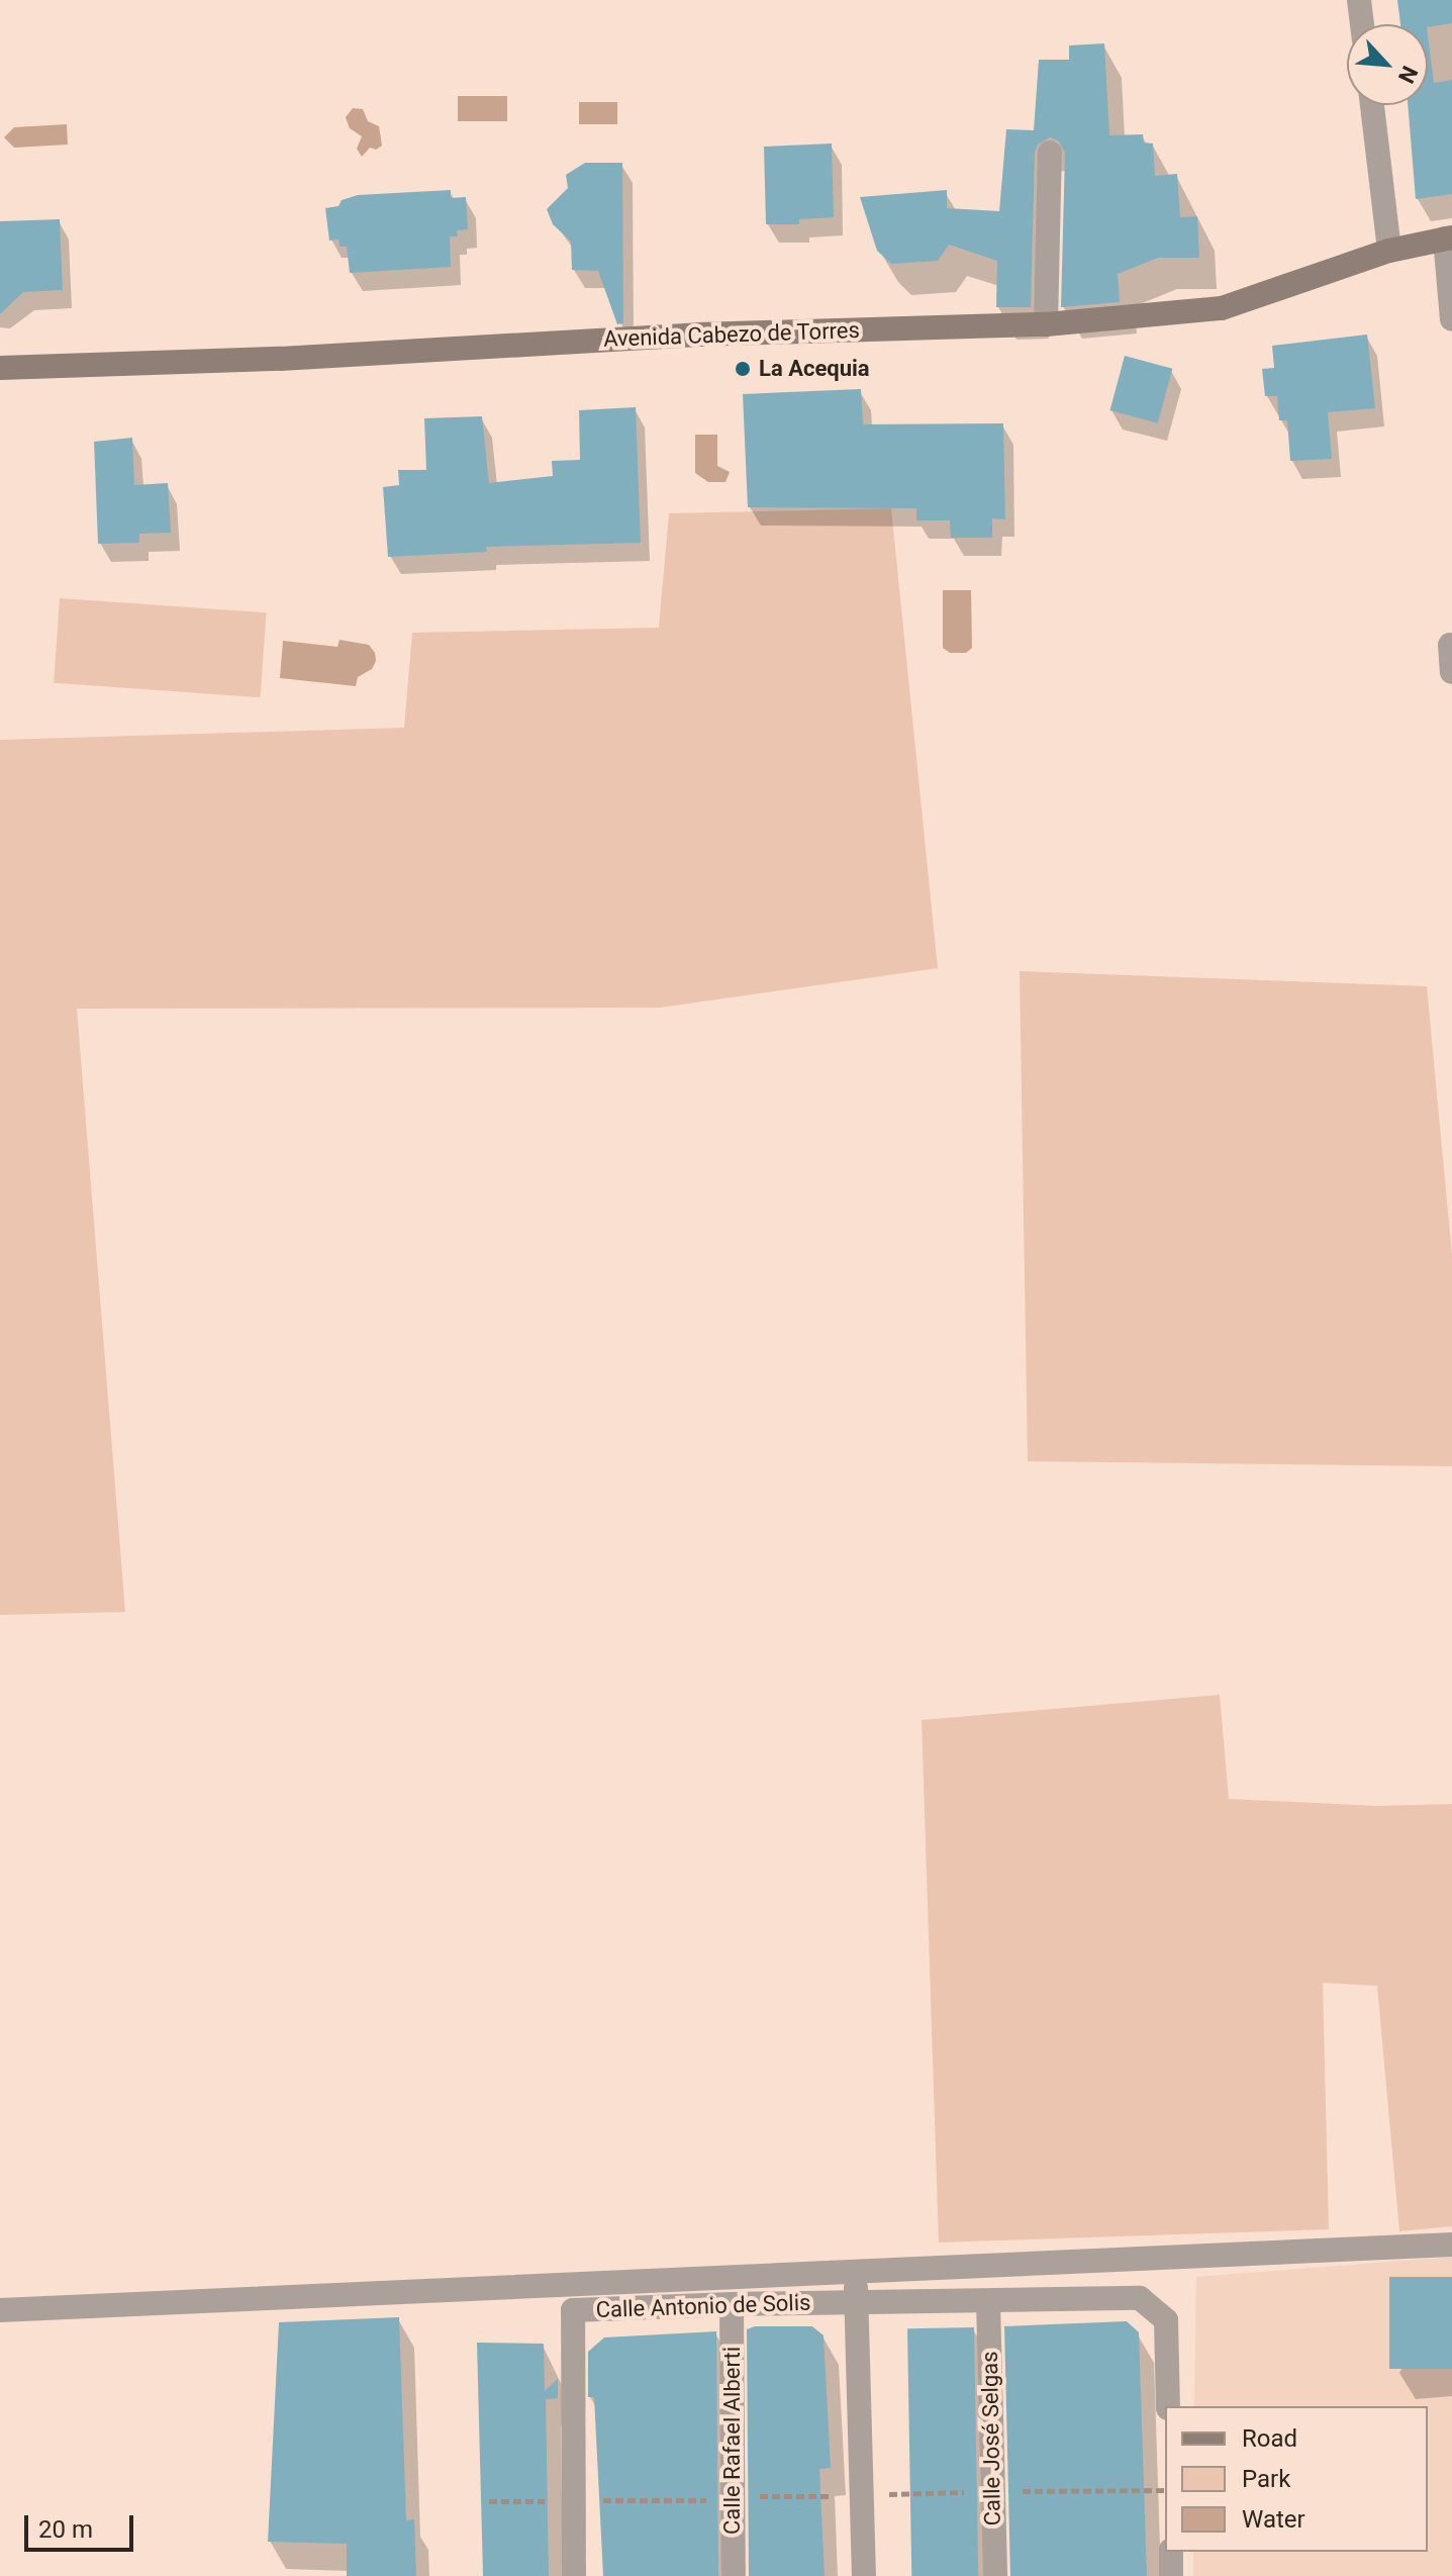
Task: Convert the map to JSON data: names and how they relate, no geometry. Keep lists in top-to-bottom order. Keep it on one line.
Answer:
{"streets":{"street":["Avenida Cabezo de Torres","Calle Antonio de Solis","Calle José Selgas","Calle Rafael Alberti"]},"crossings":[["Calle Antonio de Solis","Calle José Selgas"],["Calle Antonio de Solis","Calle Rafael Alberti"]],"places":["La Acequia"],"legend":["Road","Park","Water"],"scale_bar":"20 m","north":"bottom right"}
